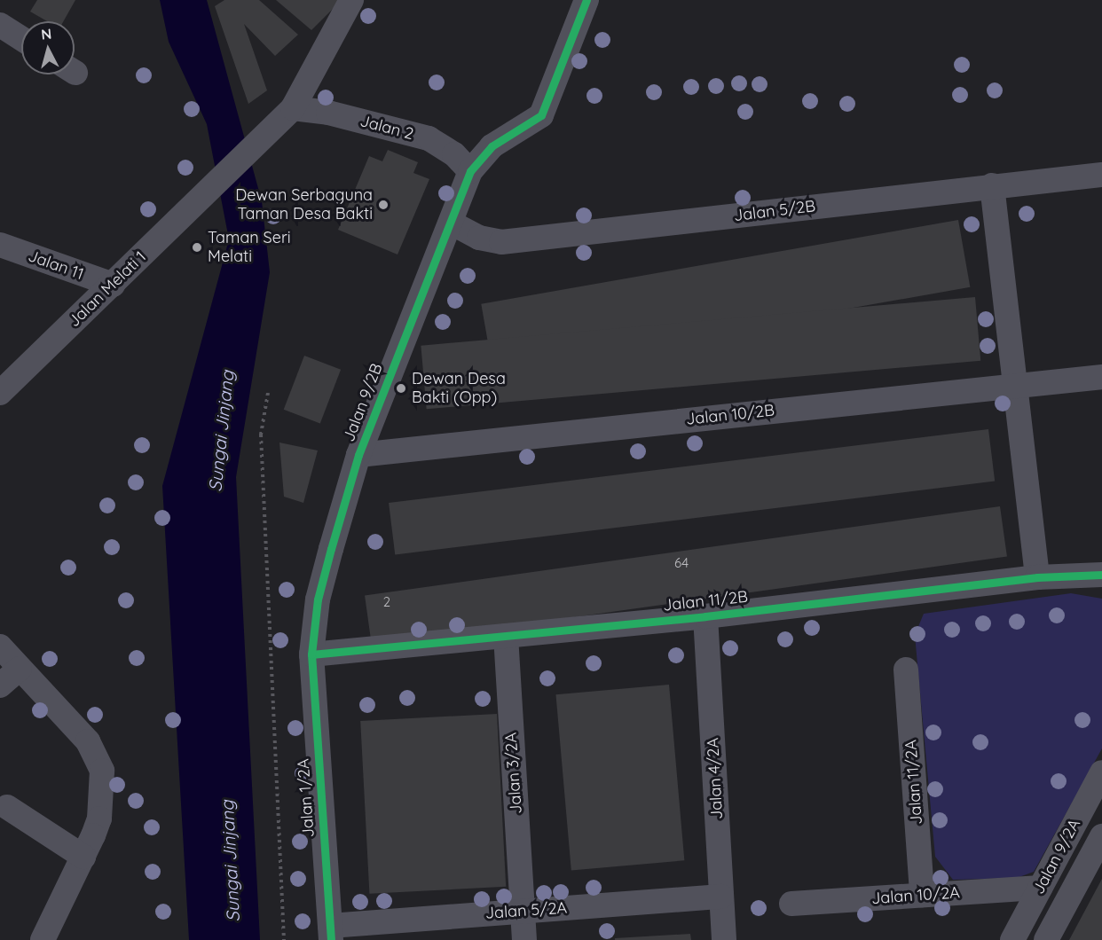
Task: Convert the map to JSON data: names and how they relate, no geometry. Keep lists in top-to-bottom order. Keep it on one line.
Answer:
{"streets":{"street":["Jalan 2","Jalan 5/2B","Jalan 11","Jalan Melati 1","Jalan 9/2B","Jalan 10/2B","Jalan 11/2B","Jalan 3/2A","Jalan 4/2A","Jalan 11/2A","Jalan 1/2A","Jalan 9/2A","Jalan 10/2A","Jalan 5/2A"]},"crossings":[["Jalan 2","Jalan Melati 1"],["Jalan 2","Jalan 9/2B"],["Jalan 5/2B","Jalan 9/2B"],["Jalan 11","Jalan Melati 1"],["Jalan 9/2B","Jalan 10/2B"],["Jalan 9/2B","Jalan 11/2B"],["Jalan 9/2B","Jalan 1/2A"],["Jalan 11/2B","Jalan 3/2A"],["Jalan 11/2B","Jalan 4/2A"],["Jalan 11/2B","Jalan 1/2A"],["Jalan 3/2A","Jalan 5/2A"],["Jalan 4/2A","Jalan 5/2A"],["Jalan 11/2A","Jalan 10/2A"],["Jalan 1/2A","Jalan 5/2A"],["Jalan 9/2A","Jalan 10/2A"]],"water":["Sungai Jinjang"],"places":["Dewan Serbaguna Taman Desa Bakti","Taman Seri Melati","Dewan Desa Bakti (Opp)"],"house_numbers":["64","2"],"north":"top"}
